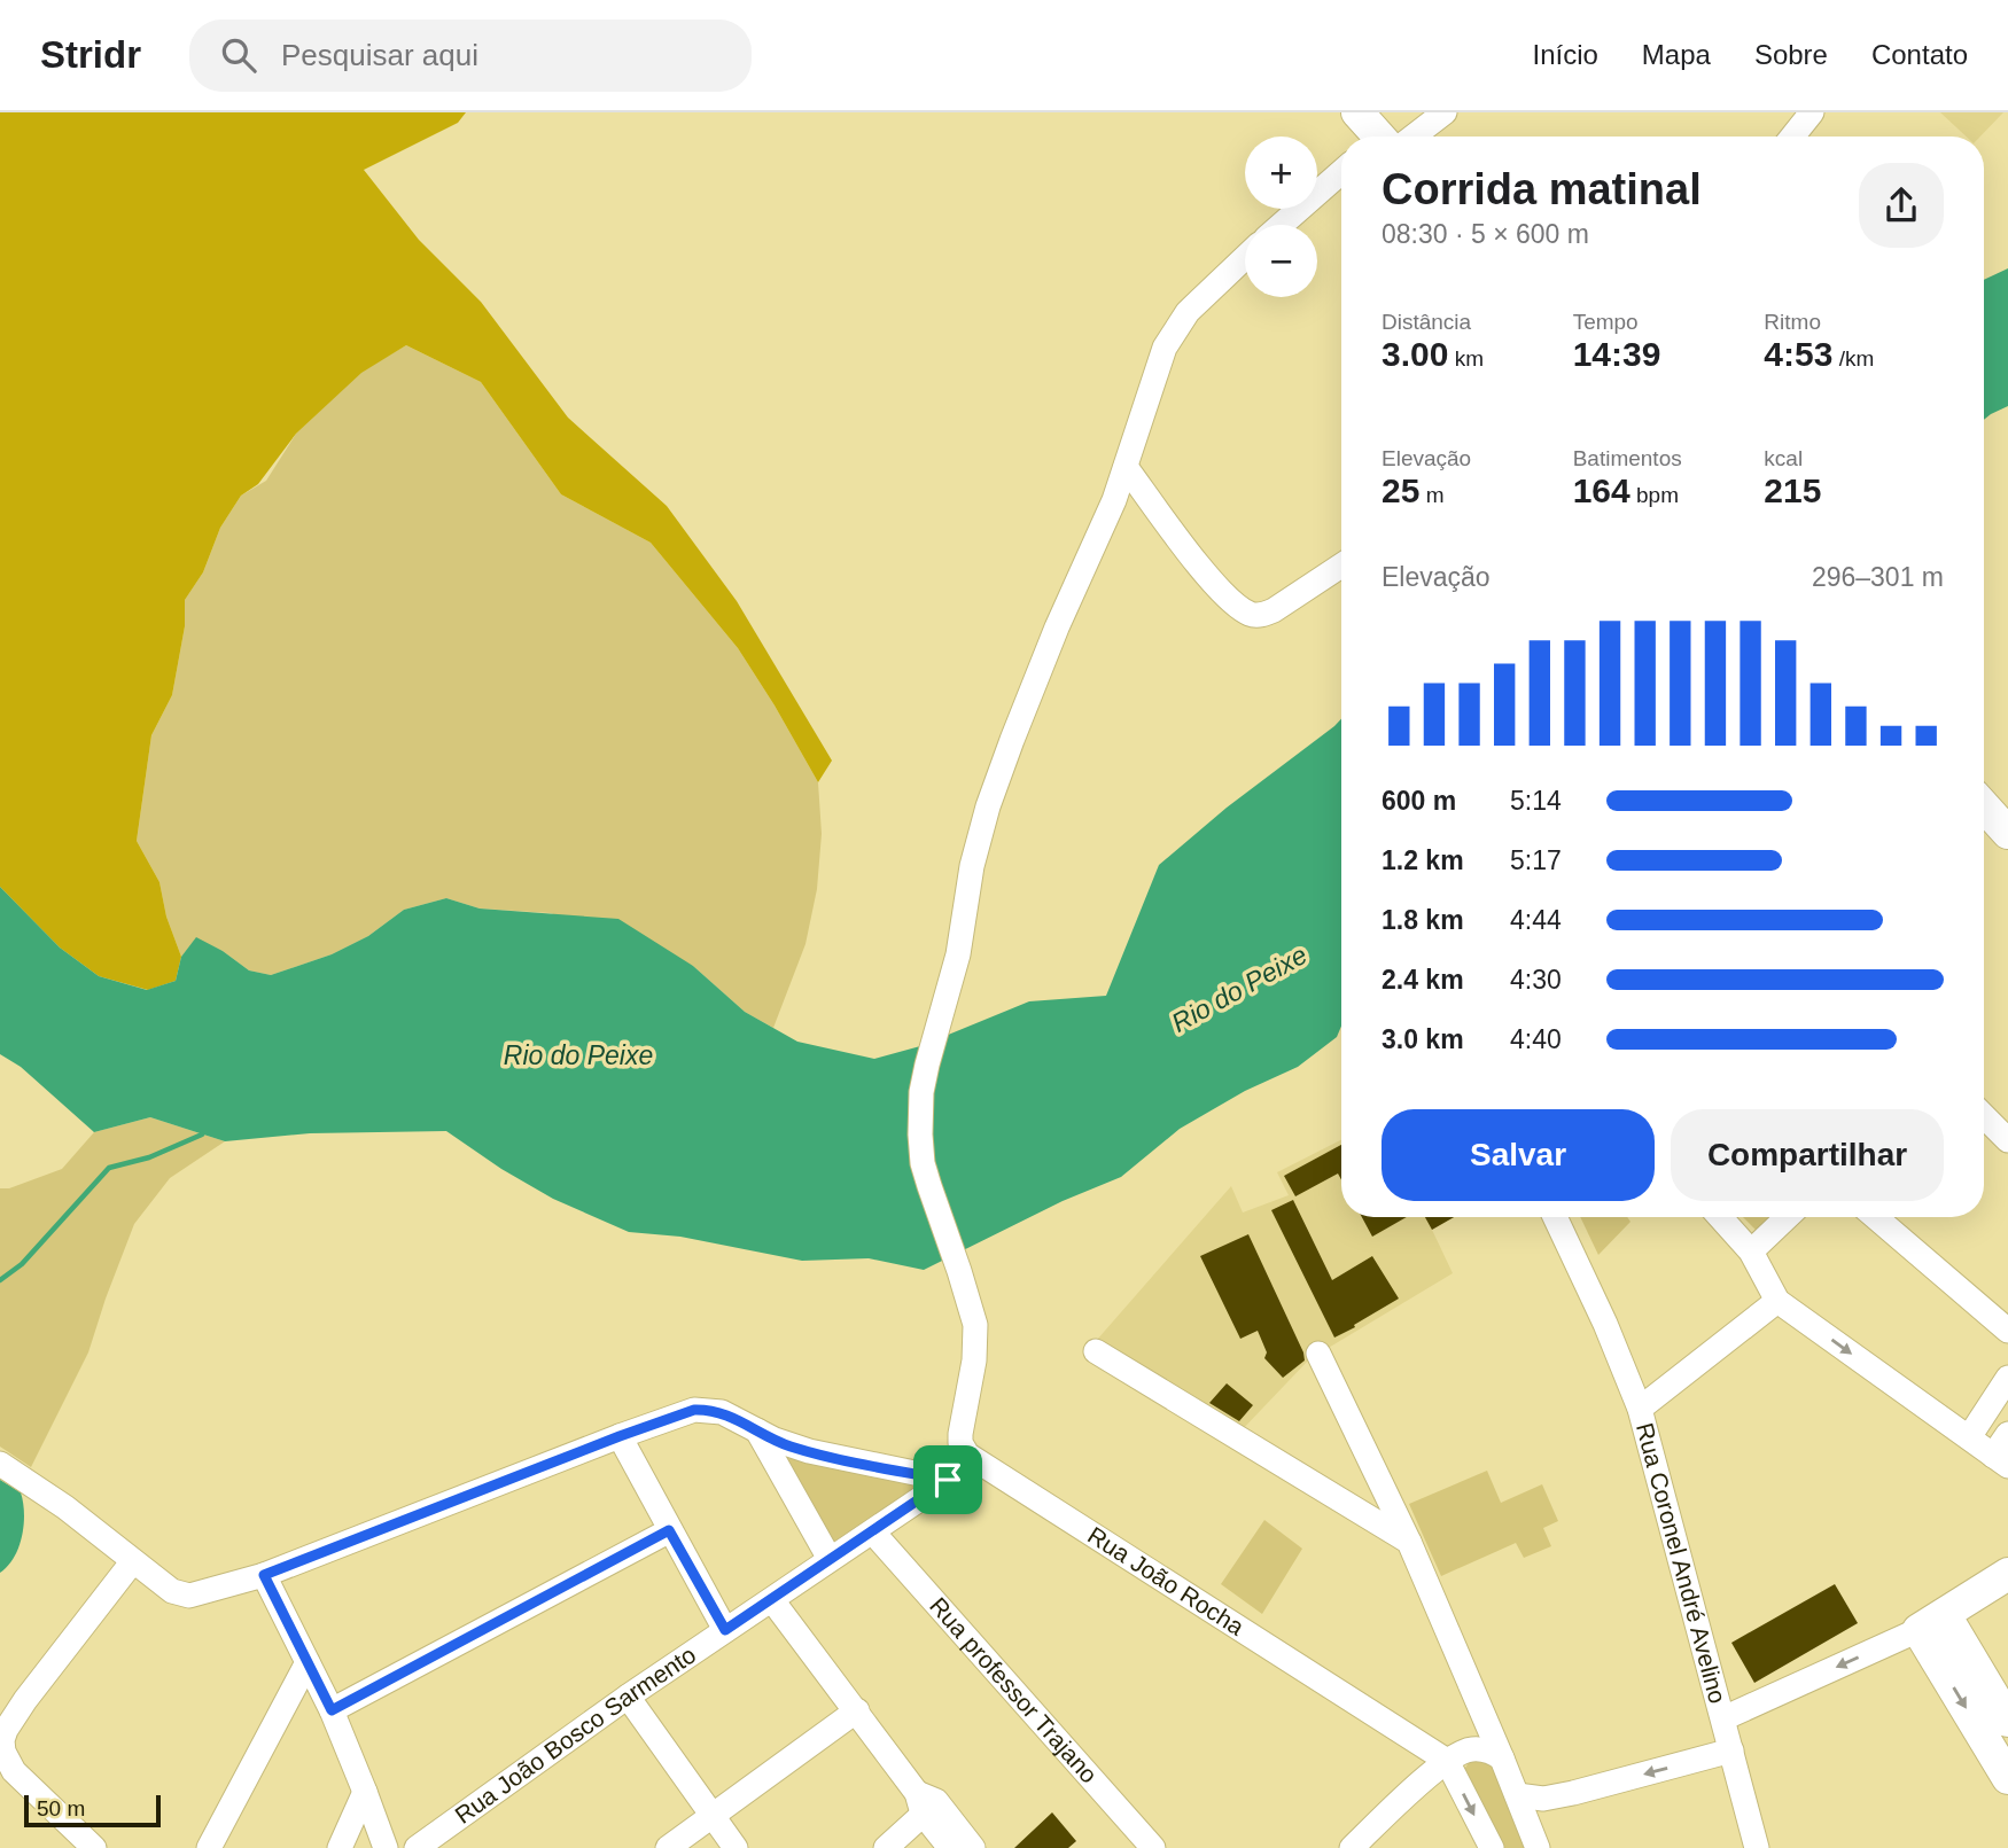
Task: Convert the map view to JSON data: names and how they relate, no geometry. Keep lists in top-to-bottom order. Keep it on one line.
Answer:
{"streets":{"street":["Rua Coronel André Avelino","Rua João Rocha","Rua professor Trajano","Rua João Bosco Sarmento"]},"crossings":[["Rua João Rocha","Rua João Bosco Sarmento"],["Rua professor Trajano","Rua João Bosco Sarmento"]],"water":["Rio do Peixe"],"scale_bar":"50 m","page":{"header":"Stridr","search":"Pesquisar aqui","nav":["Início","Mapa","Sobre","Contato"],"map_buttons":["+","−"],"heading":["Corrida matinal","08:30 · 5 × 600 m"],"stats":[["Distância","3.00 km"],["Tempo","14:39"],["Ritmo","4:53 /km"],["Elevação","25 m"],["Batimentos","164 bpm"],["kcal","215"]],"chart":["Elevação","296–301 m"],"list":[{"name":"600 m","note":"5:14"},{"name":"1.2 km","note":"5:17"},{"name":"1.8 km","note":"4:44"},{"name":"2.4 km","note":"4:30"},{"name":"3.0 km","note":"4:40"}],"buttons":["Salvar","Compartilhar"],"scale":"50 m"}}
